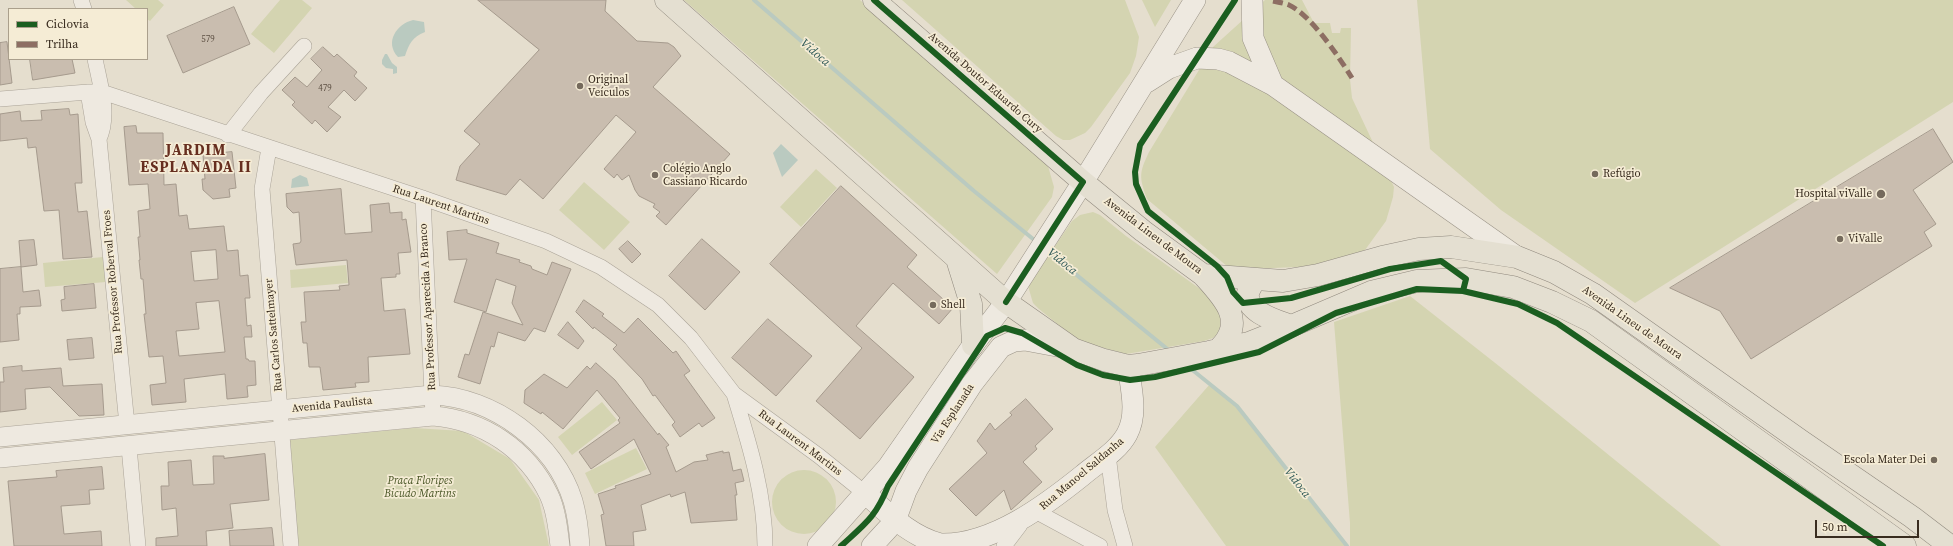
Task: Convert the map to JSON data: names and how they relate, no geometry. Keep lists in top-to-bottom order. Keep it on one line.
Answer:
{"streets":{"main road":["Avenida Doutor Eduardo Cury","Avenida Lineu de Moura","Via Esplanada","Rua Manoel Saldanha"],"street":["Rua Laurent Martins","Rua Professor Roberval Froes","Rua Professor Aparecida A Branco","Rua Carlos Sattelmayer","Avenida Paulista"]},"crossings":[["Avenida Doutor Eduardo Cury","Avenida Lineu de Moura"],["Rua Laurent Martins","Rua Professor Roberval Froes"],["Rua Laurent Martins","Rua Professor Aparecida A Branco"],["Rua Laurent Martins","Rua Carlos Sattelmayer"],["Rua Professor Roberval Froes","Avenida Paulista"],["Rua Professor Aparecida A Branco","Avenida Paulista"],["Rua Carlos Sattelmayer","Avenida Paulista"]],"districts":["JARDIM ESPLANADA II"],"water":["Vidoca"],"parks":["Praça Floripes Bicudo Martins"],"places":["Original Veículos","Refúgio","Colégio Anglo Cassiano Ricardo","Hospital viValle","ViValle","Shell","Escola Mater Dei"],"house_numbers":["579","479"],"legend":["Ciclovia","Trilha"],"scale_bar":"50 m"}
